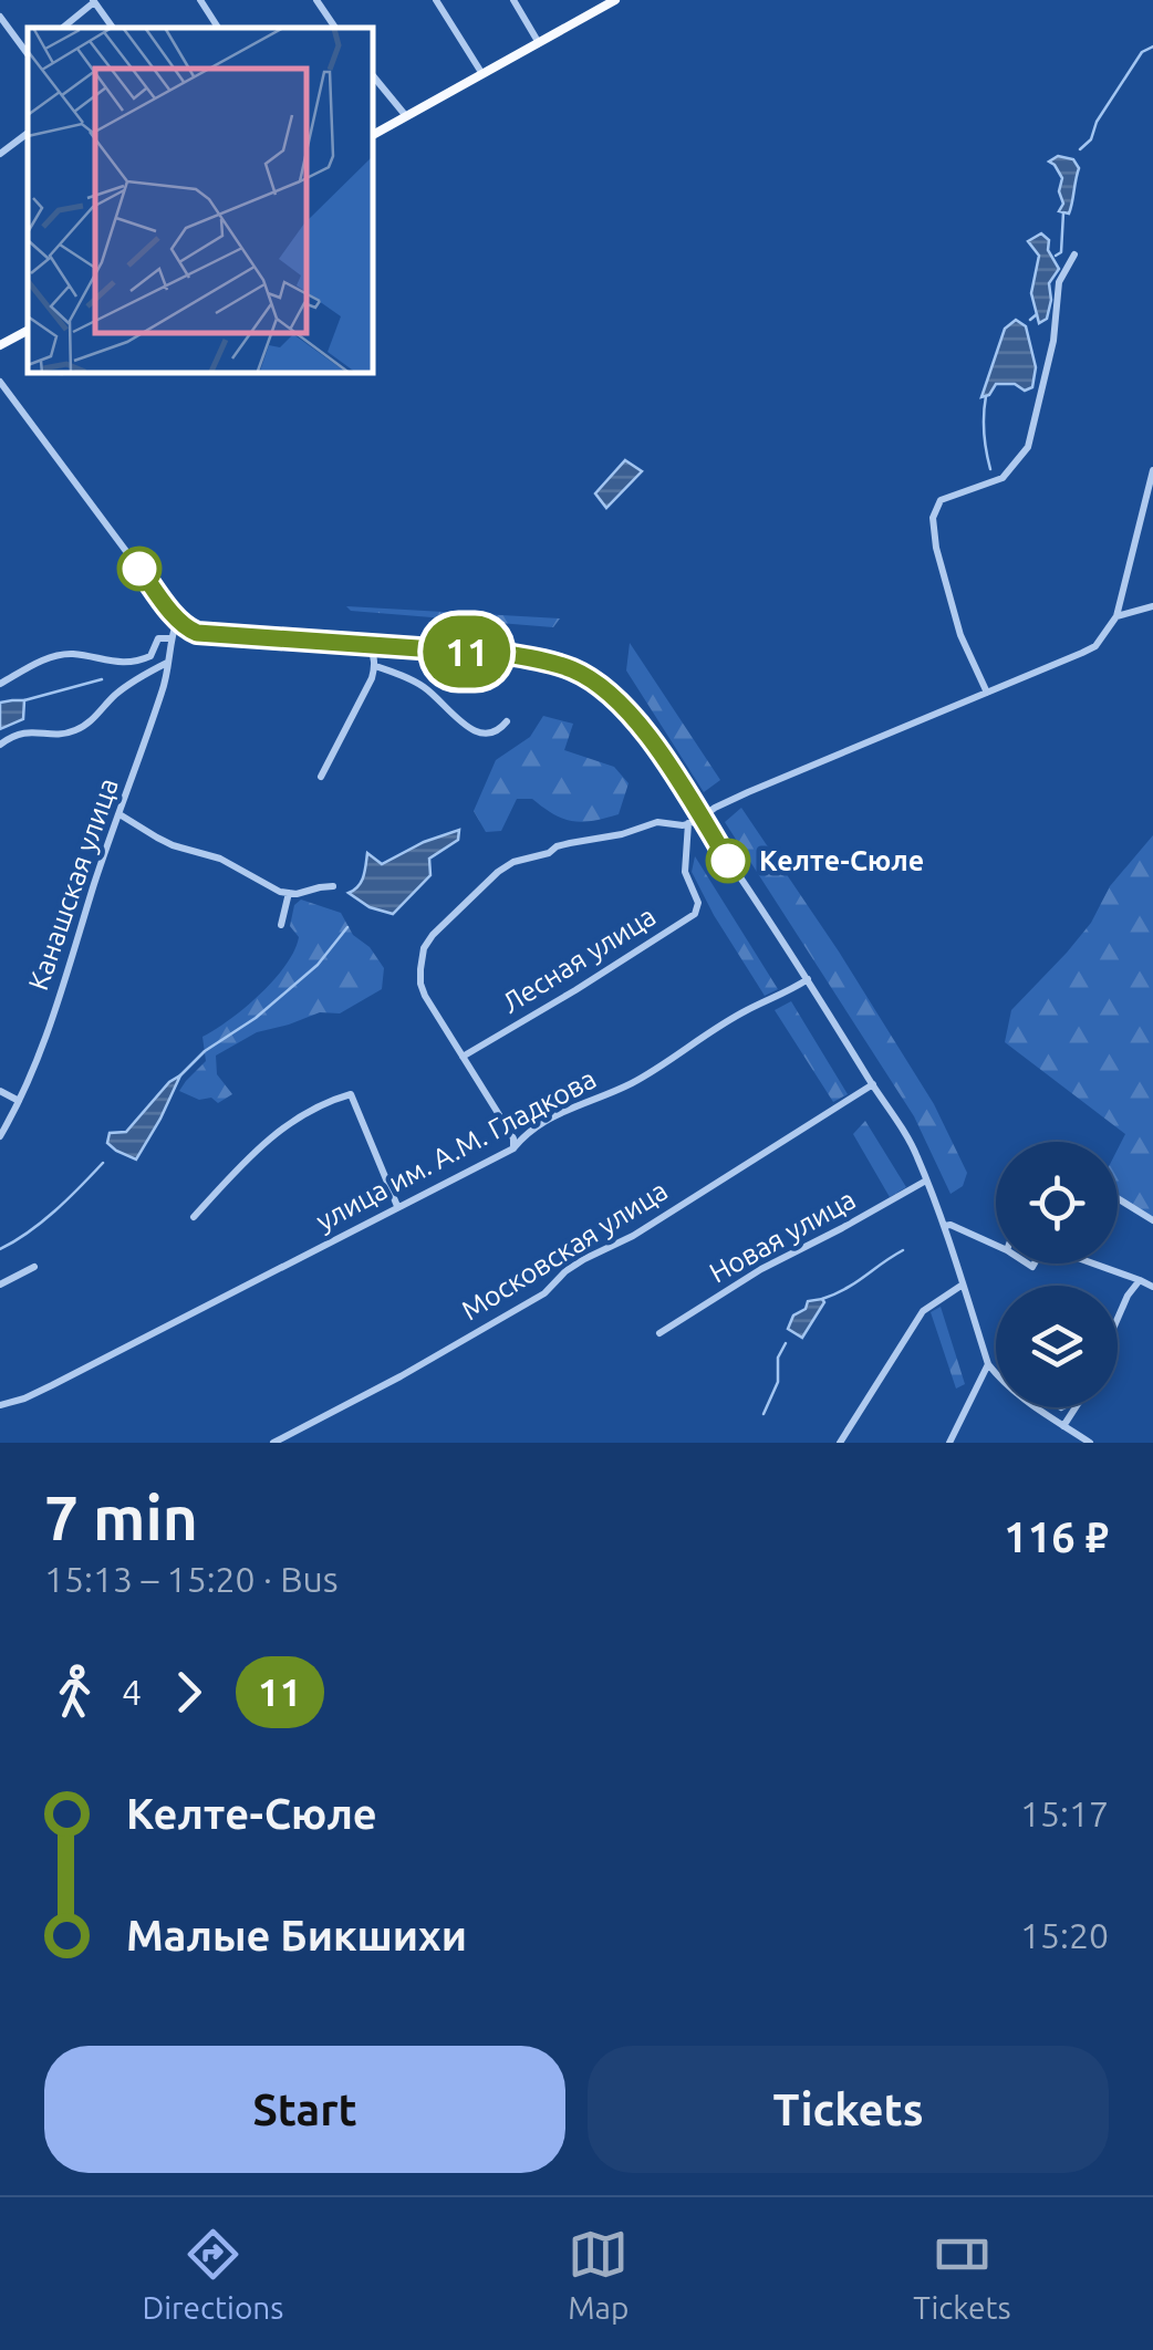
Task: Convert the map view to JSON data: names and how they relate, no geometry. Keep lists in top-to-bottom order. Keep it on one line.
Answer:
{"streets":{"street":["Канашская улица","Лесная улица","улица им. А.М. Гладкова","Новая улица","Московская улица"]},"places":["Келте-Сюле"],"lines":["bus line 11"],"page":{"on_map":"11","heading":["7 min","15:13 – 15:20 · Bus","116 ₽"],"legs":["4","11"],"list":[{"name":"Келте-Сюле","value":"15:17"},{"name":"Малые Бикшихи","value":"15:20"}],"buttons":["Start","Tickets"],"tabs":["Directions","Map","Tickets"]}}
